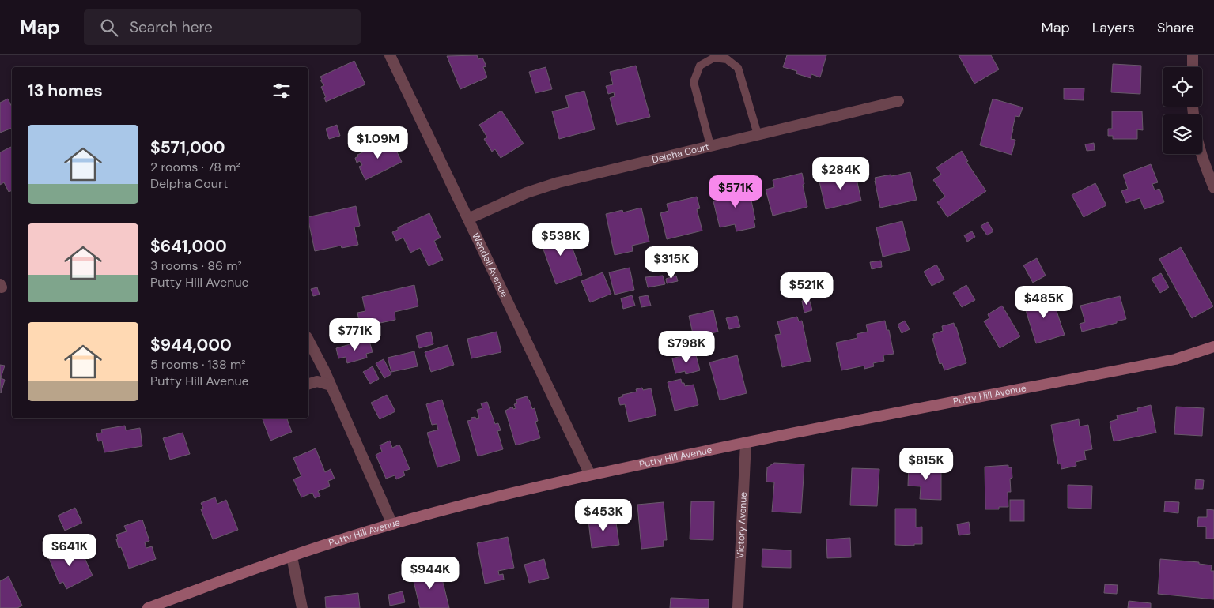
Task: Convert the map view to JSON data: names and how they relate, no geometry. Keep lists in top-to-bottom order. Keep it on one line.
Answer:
{"streets":{"main road":["Putty Hill Avenue"],"street":["Delpha Court","Wendell Avenue","Victory Avenue"]},"crossings":[["Delpha Court","Wendell Avenue"],["Wendell Avenue","Putty Hill Avenue"],["Putty Hill Avenue","Victory Avenue"]],"page":{"header":"Map","search":"Search here","nav":["Map","Layers","Share"],"heading":"13 homes","list":[{"name":"$571,000","note":"2 rooms · 78 m² · Delpha Court"},{"name":"$641,000","note":"3 rooms · 86 m² · Putty Hill Avenue"},{"name":"$944,000","note":"5 rooms · 138 m² · Putty Hill Avenue"}],"price":["$1.09M","$284K","$571K","$538K","$315K","$521K","$485K","$771K","$798K","$815K","$453K","$641K","$944K"]}}
